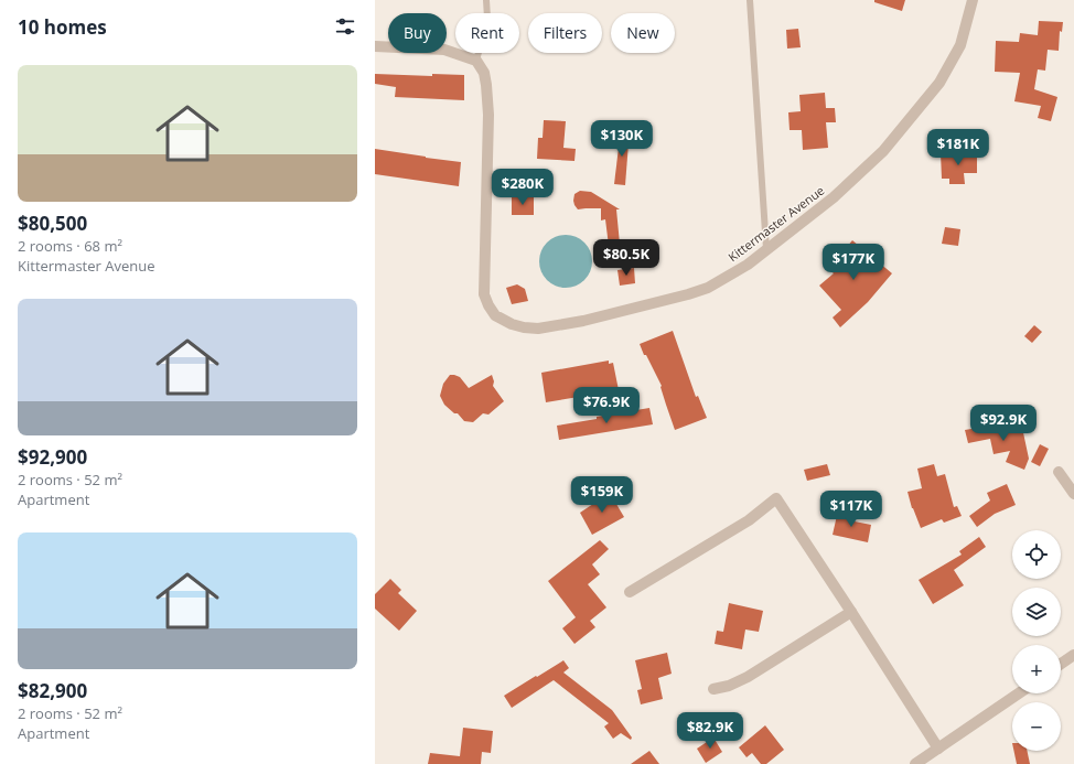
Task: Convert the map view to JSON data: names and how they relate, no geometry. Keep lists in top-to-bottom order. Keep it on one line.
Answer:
{"streets":{"street":["Kittermaster Avenue"]},"page":{"heading":"10 homes","chip":["Buy","Rent","Filters","New"],"list":[{"name":"$80,500","note":"2 rooms · 68 m² · Kittermaster Avenue"},{"name":"$92,900","note":"2 rooms · 52 m² · Apartment"},{"name":"$82,900","note":"2 rooms · 52 m² · Apartment"}],"price":["$130K","$181K","$280K","$80.5K","$177K","$76.9K","$92.9K","$159K","$117K","$82.9K"],"map_buttons":["+","−"]}}
